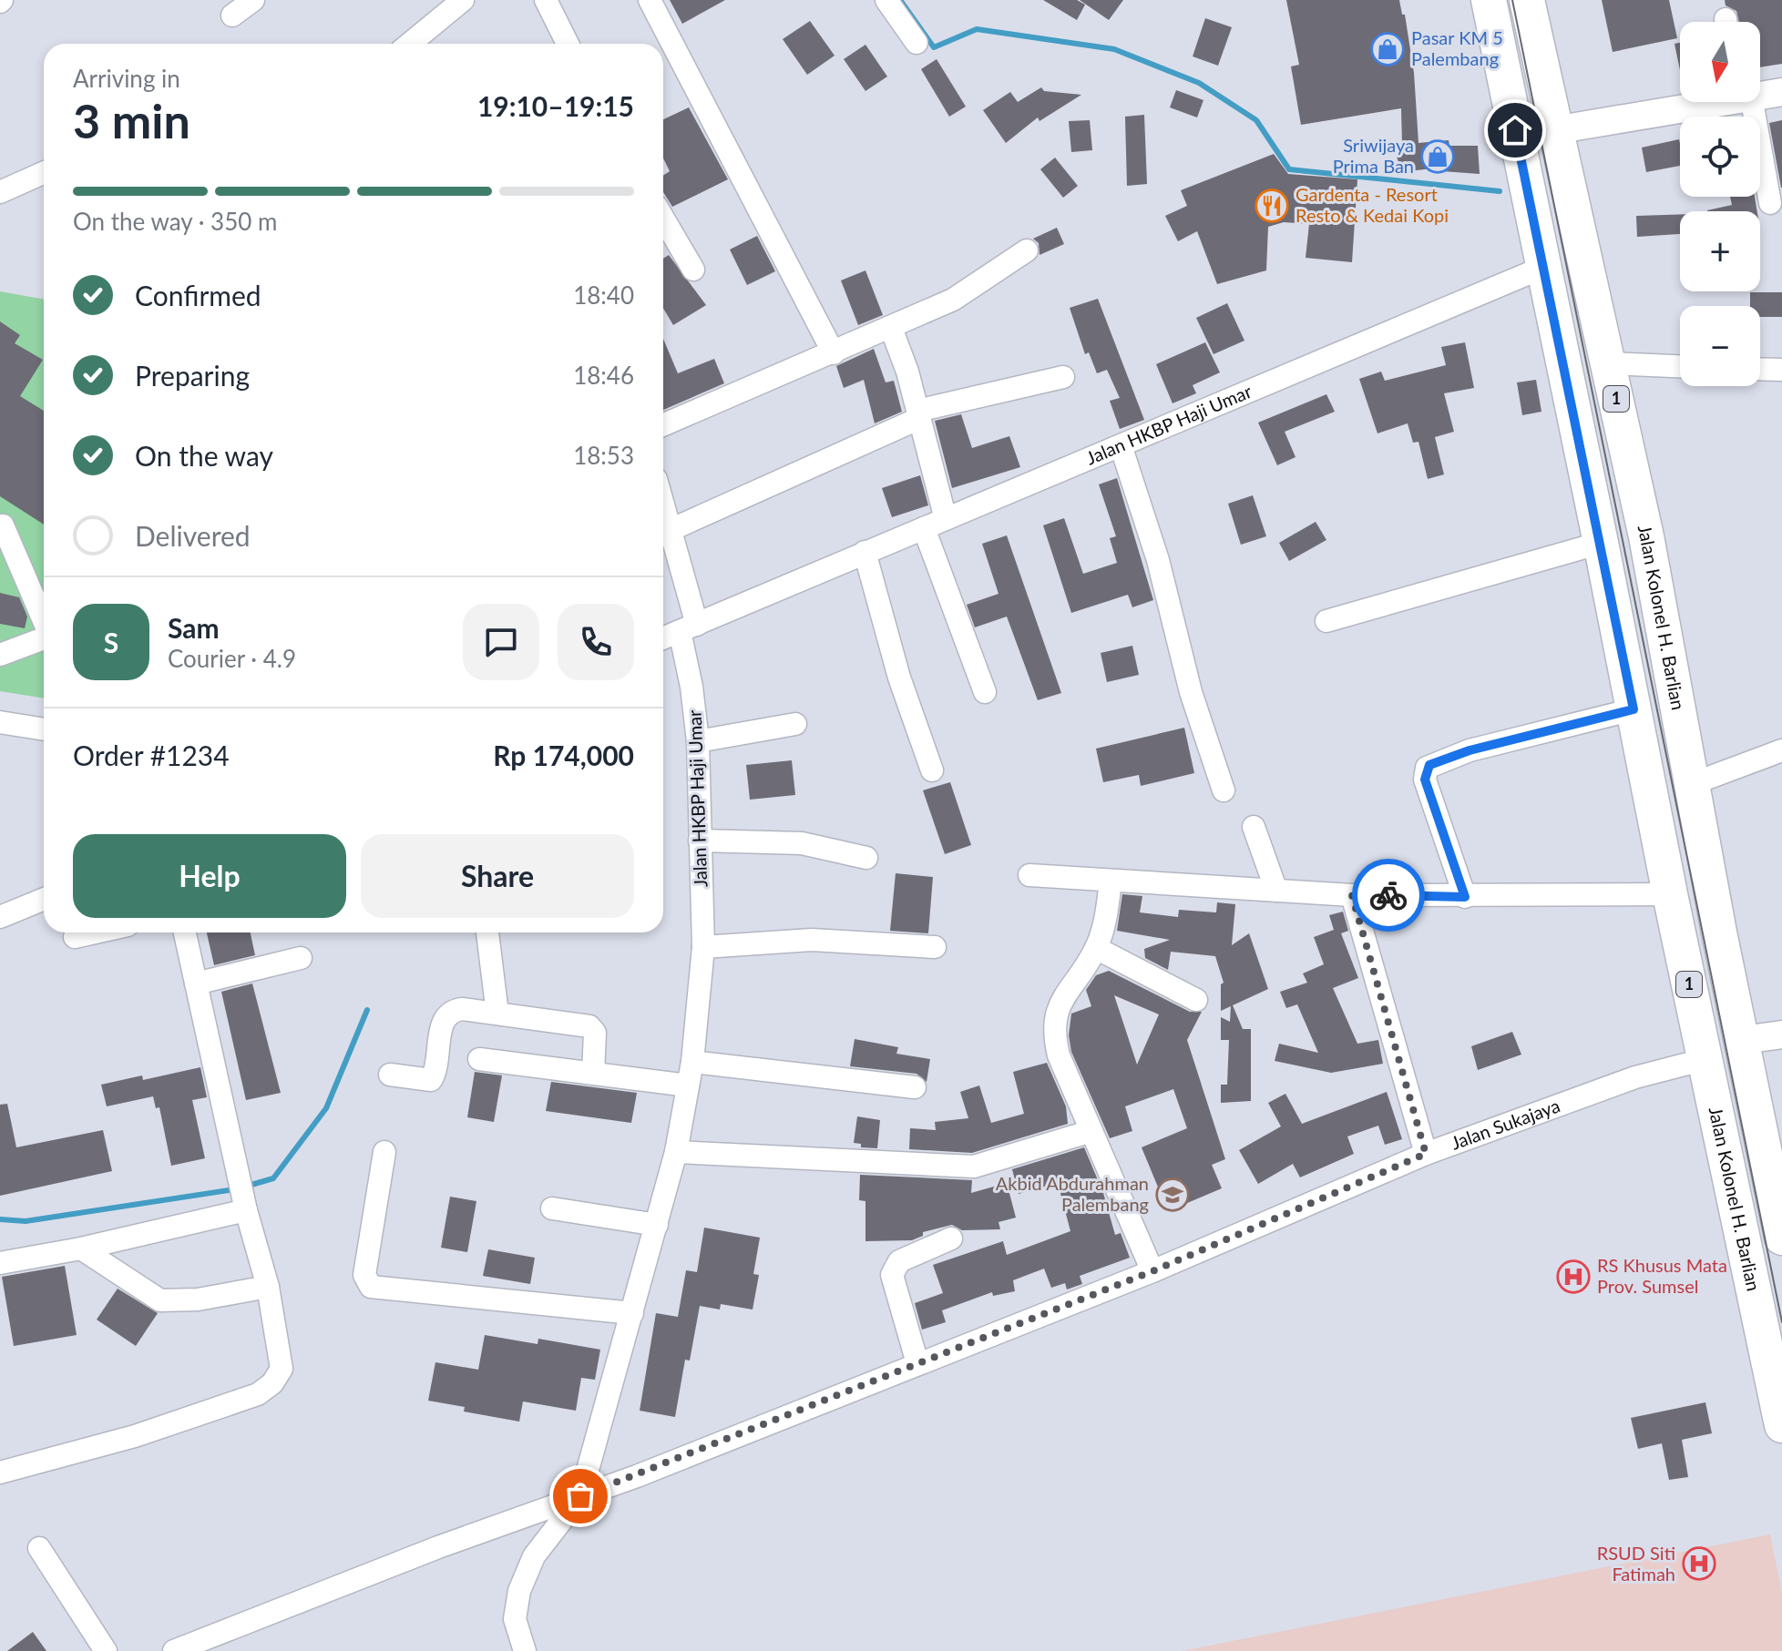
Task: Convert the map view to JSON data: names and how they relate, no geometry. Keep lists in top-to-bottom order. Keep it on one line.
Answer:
{"streets":{"highway":["1","Jalan Kolonel H. Barlian"],"street":["Jalan HKBP Haji Umar","Jalan Sukajaya"]},"crossings":[["1","Jalan HKBP Haji Umar"],["1","Jalan Kolonel H. Barlian"],["Jalan HKBP Haji Umar","Jalan Sukajaya"],["Jalan Kolonel H. Barlian","Jalan Sukajaya"]],"places":{"shop":["Pasar KM 5 Palembang","Sriwijaya Prima Ban"],"restaurant":["Gardenta - Resort Resto & Kedai Kopi"],"school or university":["Akbid Abdurahman Palembang"],"hospital":["RS Khusus Mata Prov. Sumsel","RSUD Siti Fatimah"]},"north":"bottom","page":{"map_buttons":["+","−"],"heading":["3 min","Arriving in","19:10–19:15"],"panel":["Sam","Courier · 4.9","Order #1234","Rp 174,000"],"bar":"On the way · 350 m","list":[["Confirmed","18:40"],["Preparing","18:46"],["On the way","18:53"],"Delivered"],"round":"S","buttons":["Help","Share"]}}
